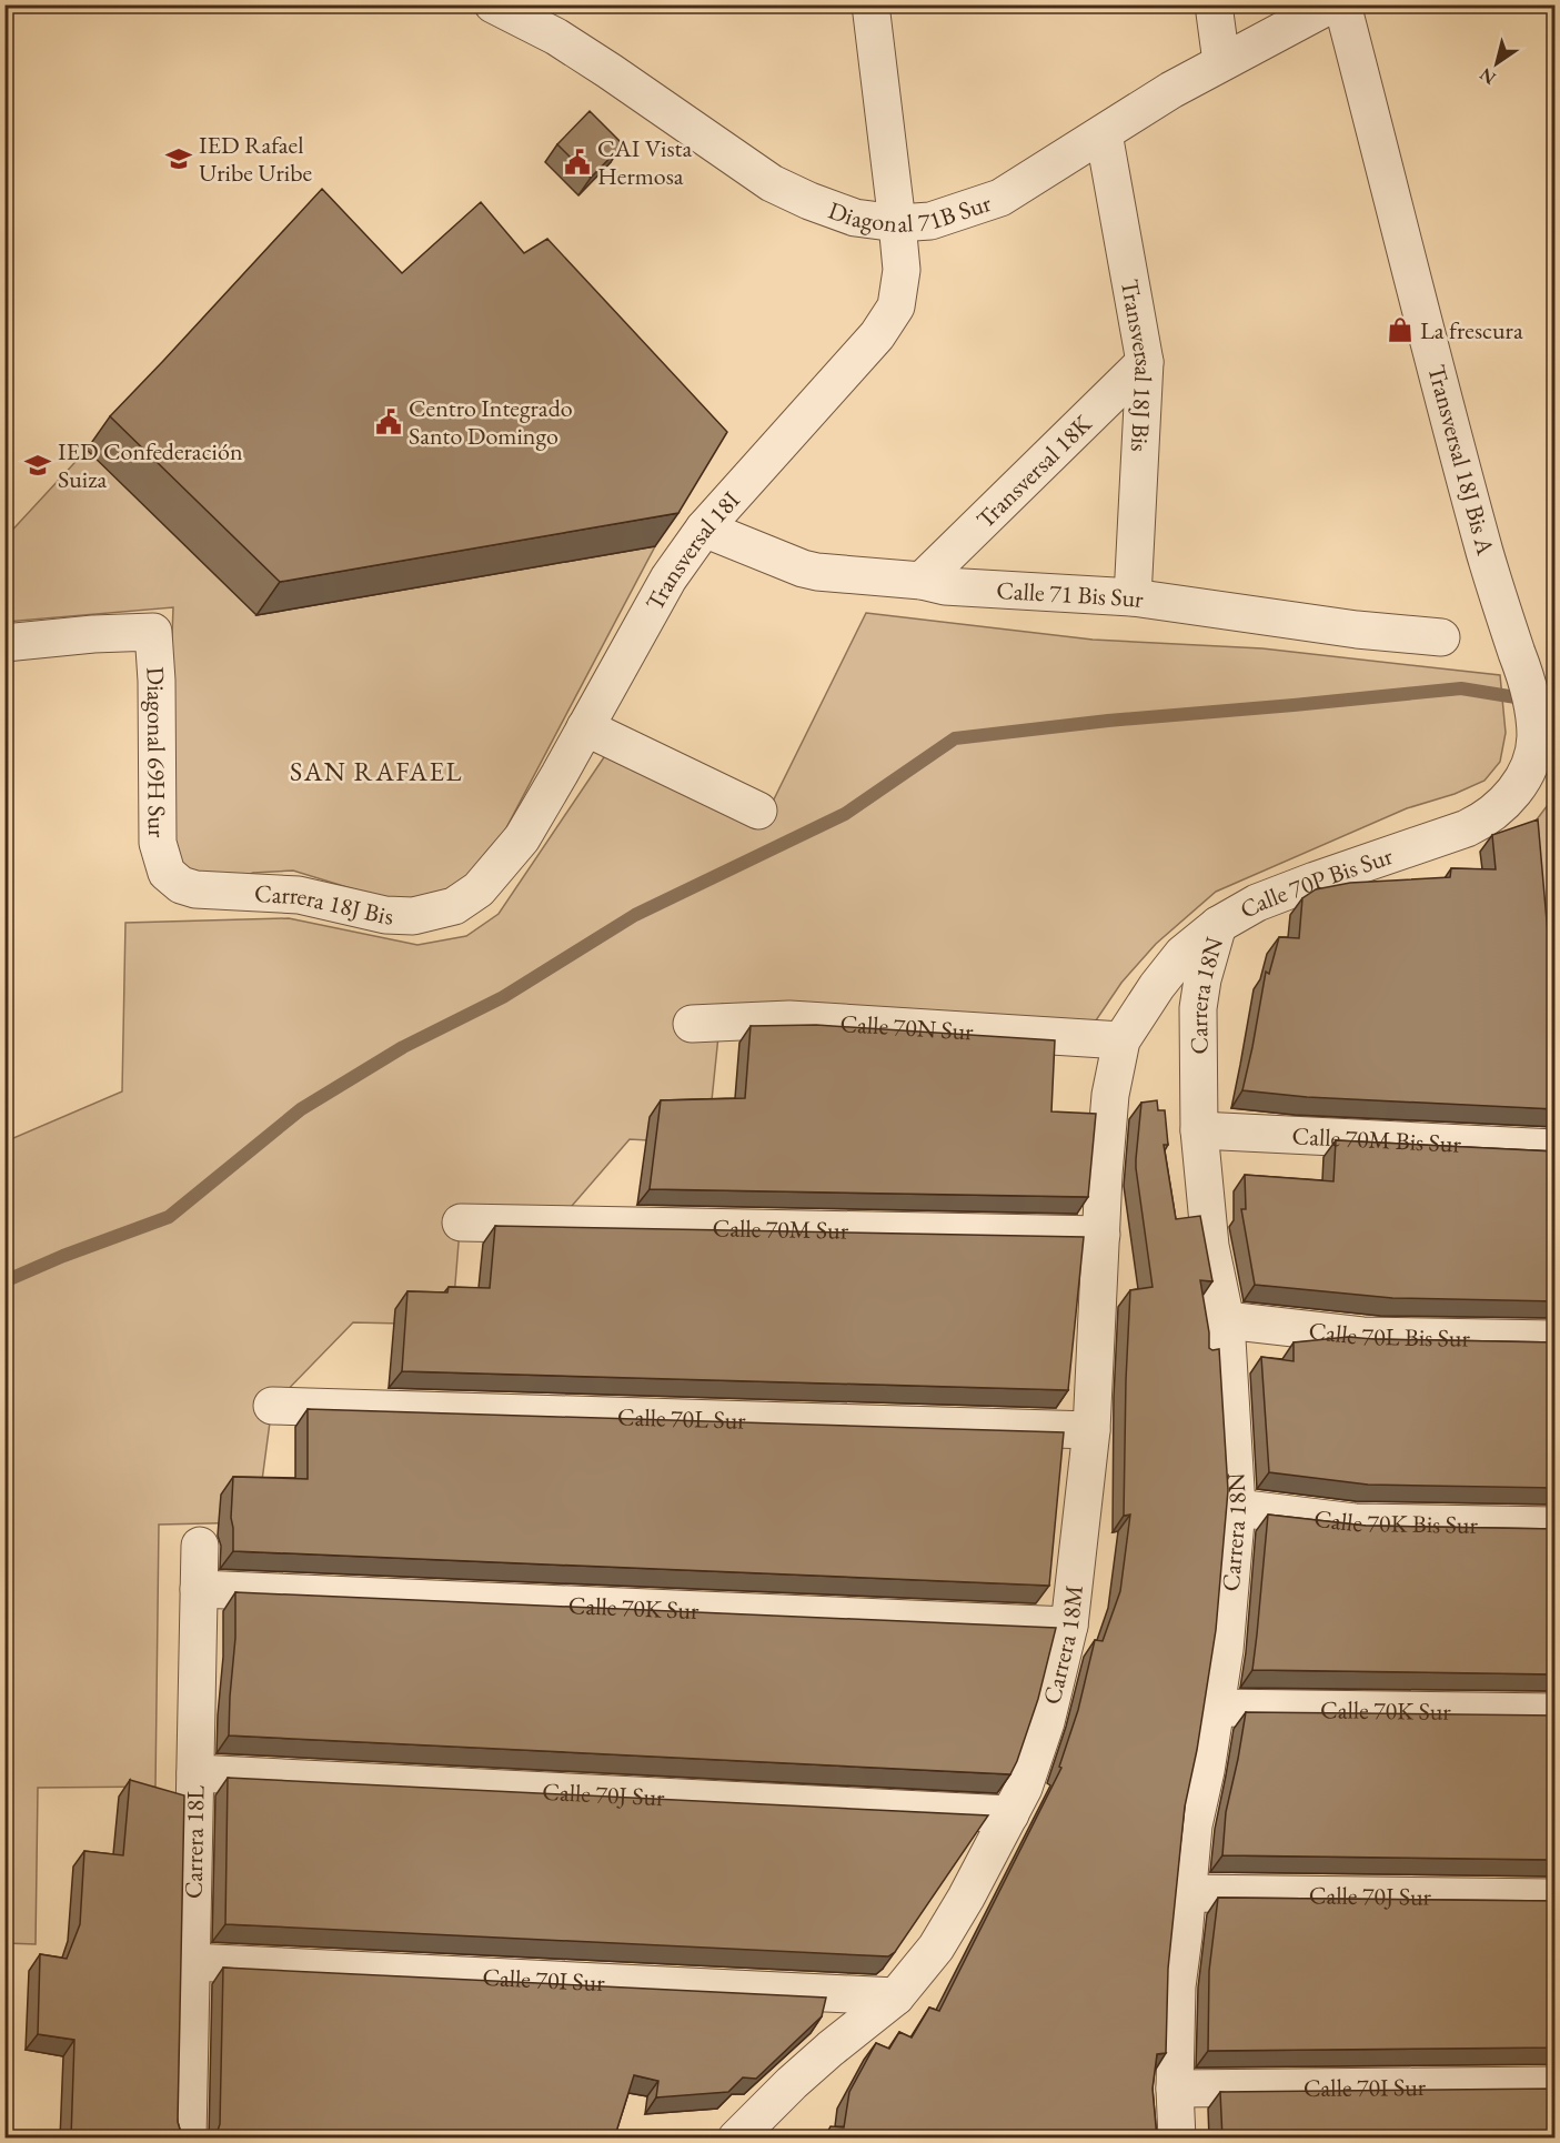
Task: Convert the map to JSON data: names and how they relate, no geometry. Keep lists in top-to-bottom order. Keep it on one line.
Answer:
{"streets":{"street":["Diagonal 71B Sur","Transversal 18J Bis","Transversal 18J Bis A","Transversal 18K","Transversal 18I","Calle 71 Bis Sur","Diagonal 69H Sur","Calle 70P Bis Sur","Carrera 18J Bis","Carrera 18N","Calle 70N Sur","Calle 70M Bis Sur","Calle 70M Sur","Calle 70L Bis Sur","Calle 70L Sur","Calle 70K Bis Sur","Calle 70K Sur","Carrera 18M","Calle 70J Sur","Carrera 18L","Calle 70I Sur"]},"crossings":[["Diagonal 71B Sur","Transversal 18J Bis"],["Diagonal 71B Sur","Transversal 18I"],["Transversal 18J Bis","Transversal 18K"],["Transversal 18J Bis","Calle 71 Bis Sur"],["Transversal 18J Bis A","Calle 70P Bis Sur"],["Transversal 18K","Calle 71 Bis Sur"],["Transversal 18I","Calle 71 Bis Sur"],["Transversal 18I","Carrera 18J Bis"],["Diagonal 69H Sur","Carrera 18J Bis"],["Calle 70P Bis Sur","Carrera 18N"],["Calle 70P Bis Sur","Calle 70N Sur"],["Calle 70P Bis Sur","Carrera 18M"],["Carrera 18N","Calle 70M Bis Sur"],["Carrera 18N","Calle 70L Bis Sur"],["Carrera 18N","Calle 70K Bis Sur"],["Carrera 18N","Calle 70K Sur"],["Carrera 18N","Calle 70J Sur"],["Carrera 18N","Calle 70I Sur"],["Calle 70N Sur","Carrera 18M"],["Calle 70M Sur","Carrera 18M"],["Calle 70L Sur","Carrera 18M"],["Calle 70K Sur","Carrera 18M"],["Calle 70K Sur","Carrera 18L"],["Carrera 18M","Calle 70J Sur"],["Carrera 18M","Calle 70I Sur"],["Calle 70J Sur","Carrera 18L"],["Carrera 18L","Calle 70I Sur"]],"districts":["SAN RAFAEL"],"places":{"school or university":["IED Rafael Uribe Uribe","IED Confederación Suiza"],"public building":["CAI Vista Hermosa","Centro Integrado Santo Domingo"],"shop":["La frescura"]},"north":"bottom left"}
